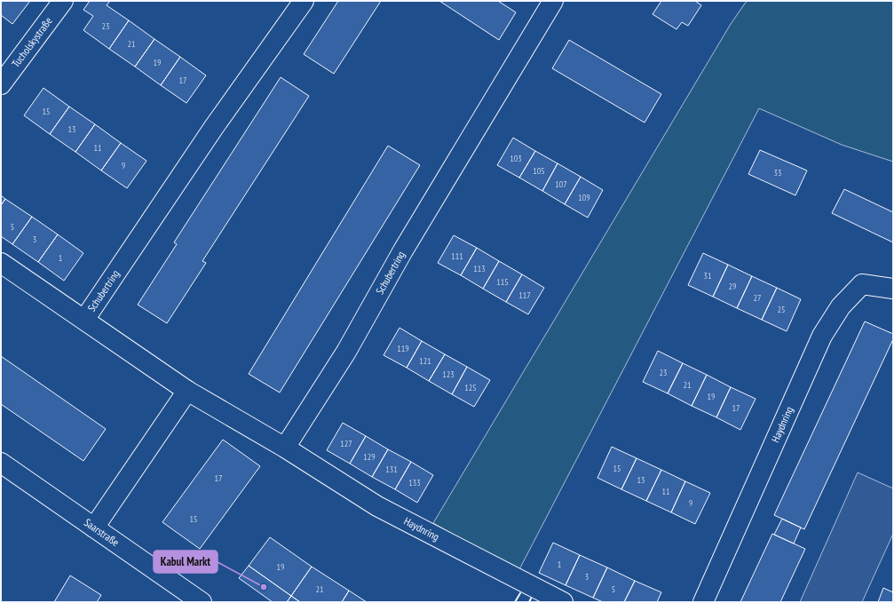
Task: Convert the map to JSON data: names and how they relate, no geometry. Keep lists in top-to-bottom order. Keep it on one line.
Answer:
{"streets":{"street":["Tucholskystraße","Schubertring","Haydnring","Saarstraße"]},"crossings":[["Schubertring","Haydnring"]],"places":["Kabul Markt"],"house_numbers":["23","21","19","17","15","13","11","103","9","105","33","107","109","5","3","111","1","113","31","115","29","117","27","25","119","121","23","123","21","125","19","17","127","129","15","131","17","13","133","11","9","15","1","19","3","21","5"]}
